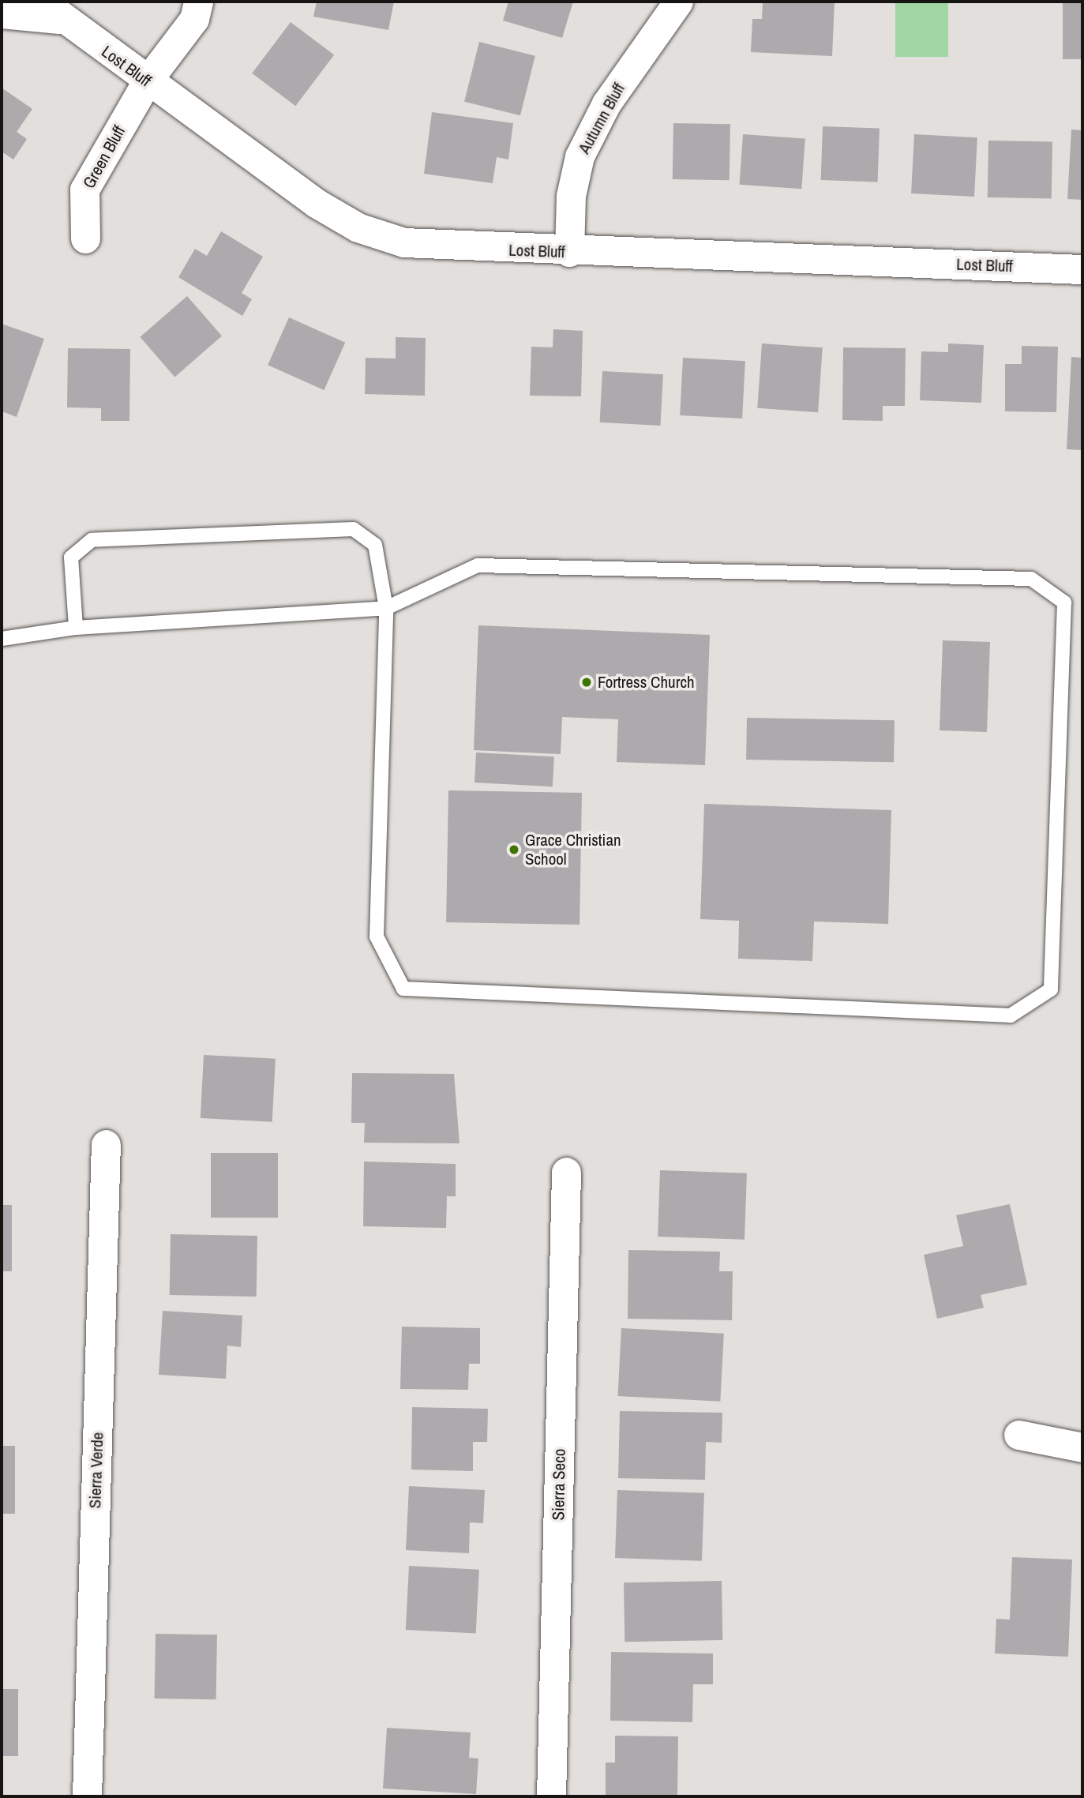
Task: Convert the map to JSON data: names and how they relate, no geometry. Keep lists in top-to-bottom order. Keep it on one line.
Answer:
{"streets":{"street":["Lost Bluff","Autumn Bluff","Green Bluff","Sierra Verde","Sierra Seco"]},"crossings":[["Lost Bluff","Autumn Bluff"],["Lost Bluff","Green Bluff"]],"places":["Fortress Church","Grace Christian School"]}
